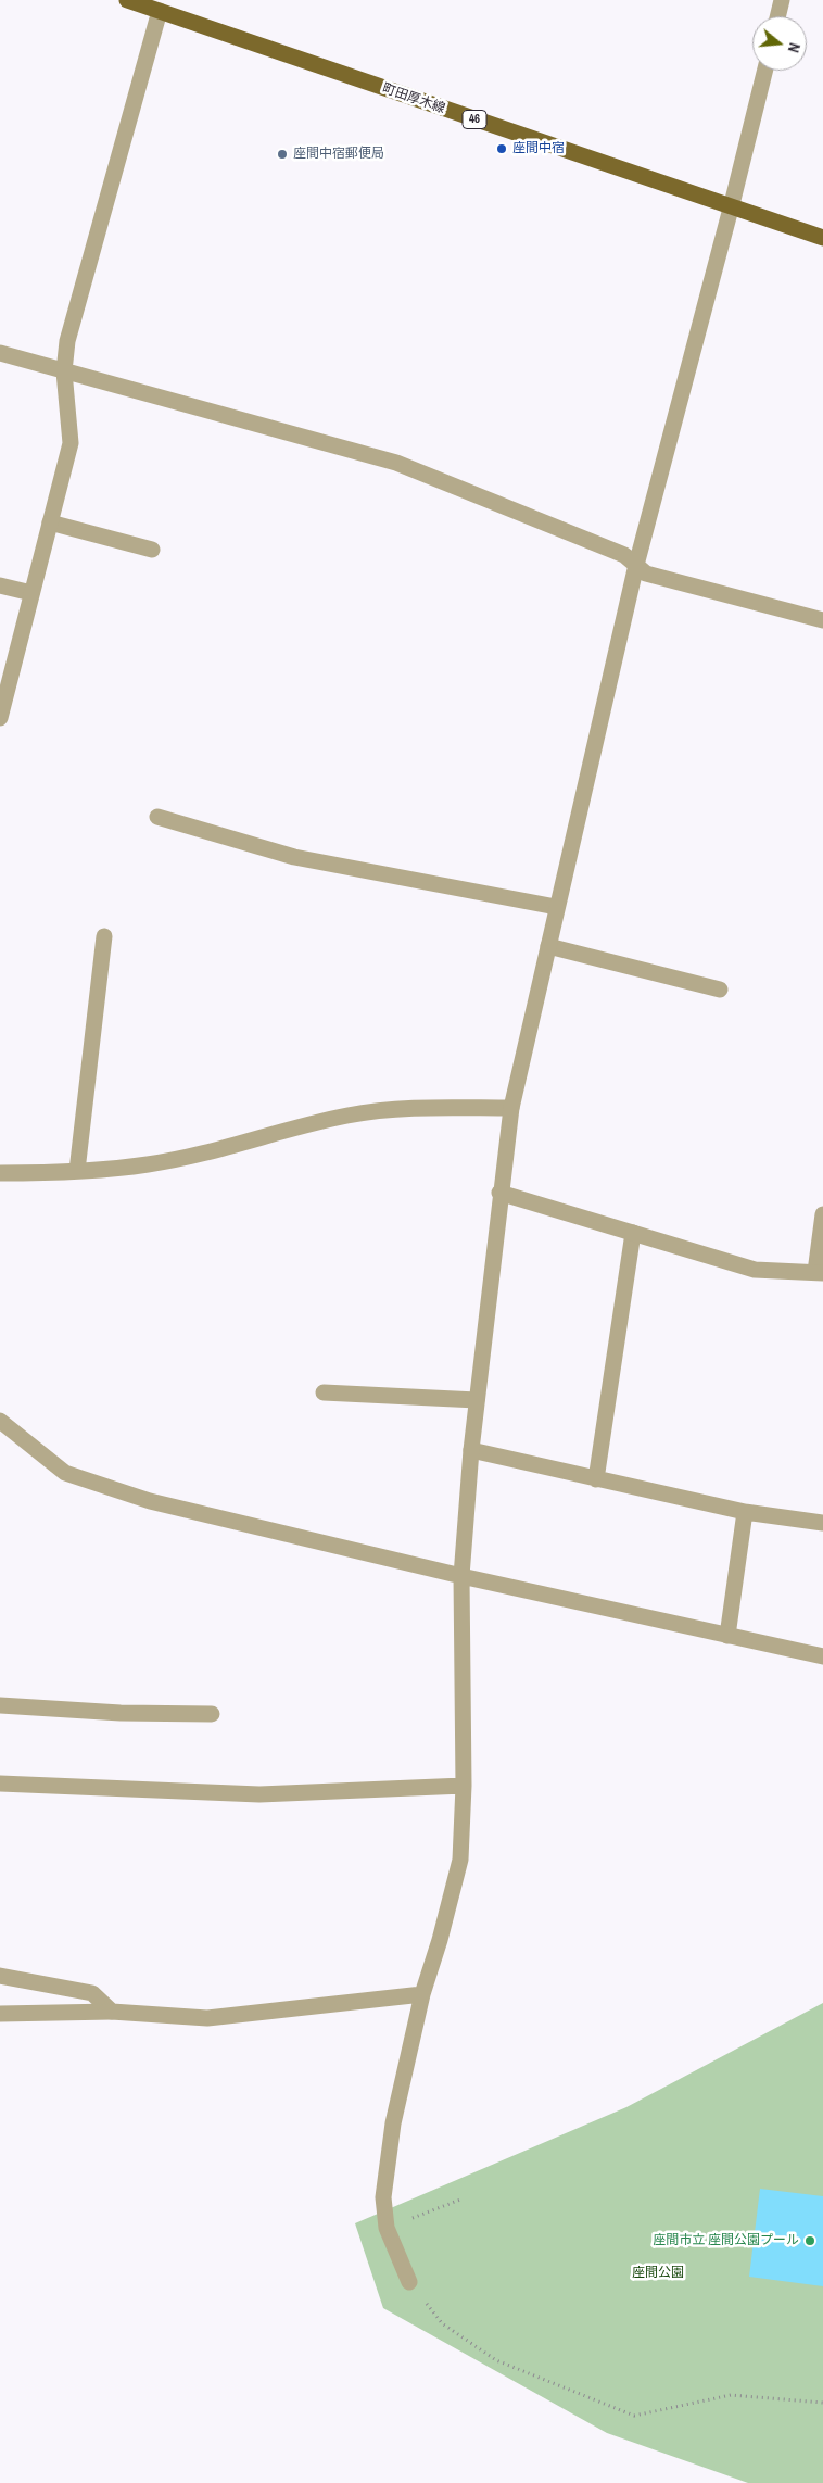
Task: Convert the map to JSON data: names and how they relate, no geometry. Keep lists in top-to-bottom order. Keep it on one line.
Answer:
{"streets":{"main road":["町田厚木線","46"]},"parks":["座間公園"],"places":["座間中宿","座間中宿郵便局","座間市立 座間公園プール"],"north":"right"}
